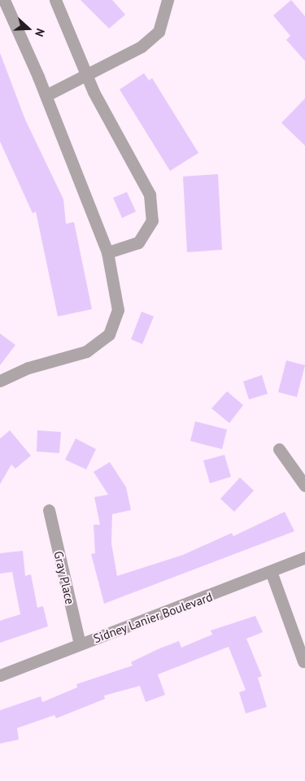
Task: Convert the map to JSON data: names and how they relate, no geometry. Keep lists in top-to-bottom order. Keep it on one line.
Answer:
{"streets":{"street":["Gray Place","Sidney Lanier Boulevard"]},"crossings":[["Gray Place","Sidney Lanier Boulevard"]],"north":"right"}
